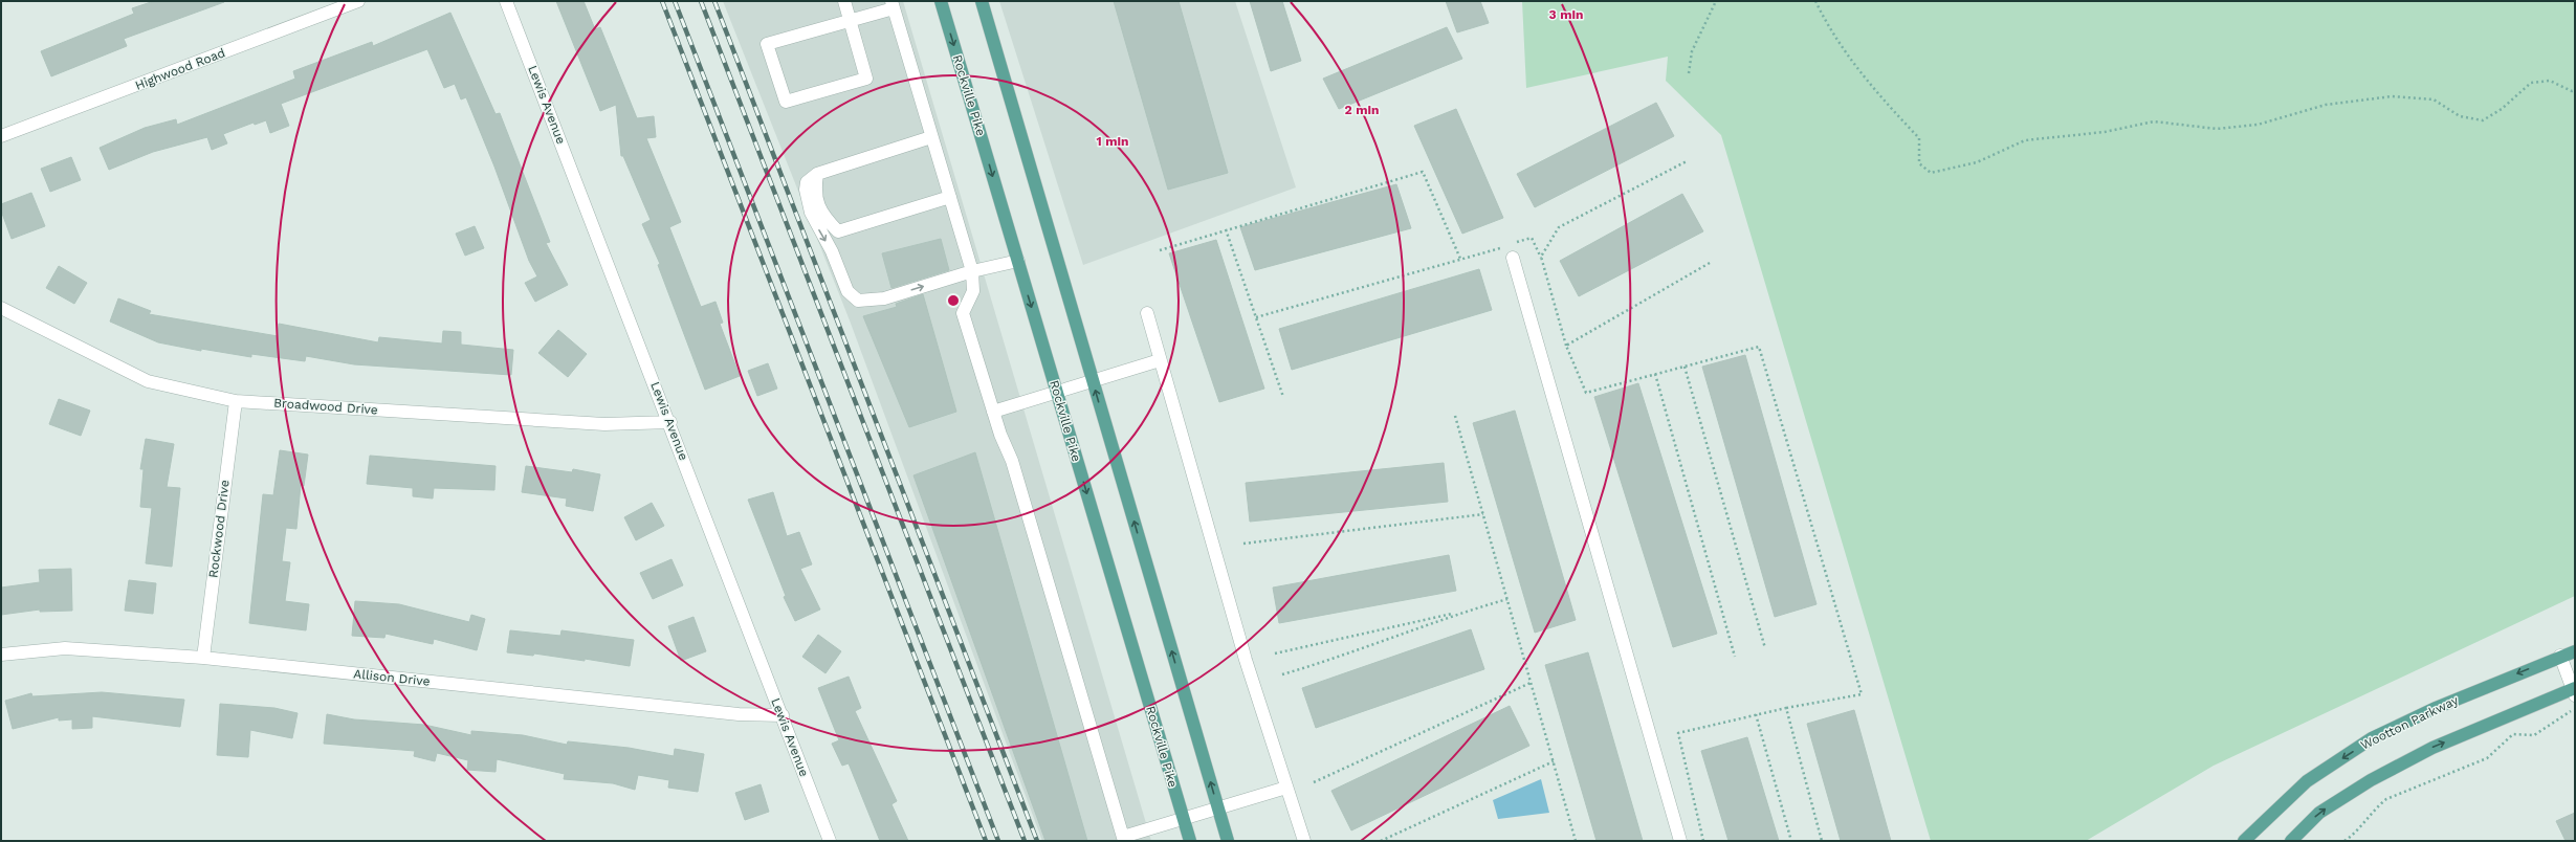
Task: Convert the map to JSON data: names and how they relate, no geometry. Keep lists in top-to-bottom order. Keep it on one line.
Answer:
{"streets":{"main road":["Rockville Pike","Wootton Parkway"],"street":["Highwood Road","Lewis Avenue","Broadwood Drive","Rockwood Drive","Allison Drive"]},"crossings":[["Lewis Avenue","Broadwood Drive"],["Lewis Avenue","Allison Drive"],["Broadwood Drive","Rockwood Drive"],["Rockwood Drive","Allison Drive"]],"rings":["3 min","2 min","1 min"]}
